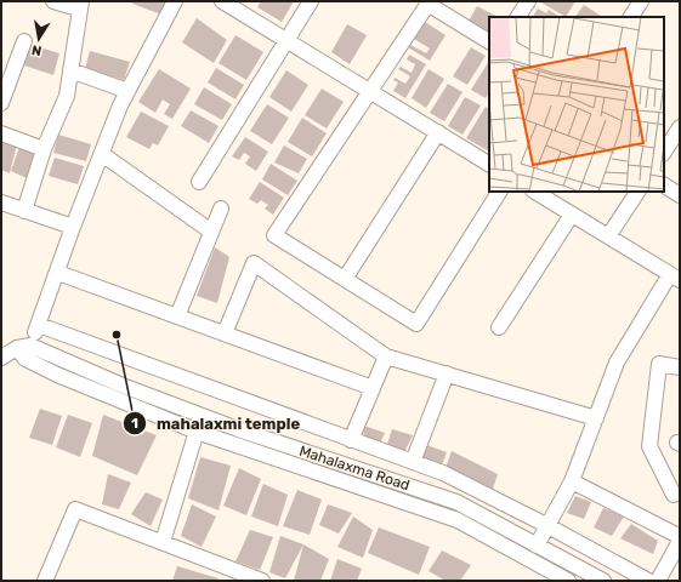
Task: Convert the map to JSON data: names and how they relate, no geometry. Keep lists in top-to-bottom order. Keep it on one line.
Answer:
{"streets":{"street":["Mahalaxma Road"]},"places":["mahalaxmi temple"],"north":"bottom"}
